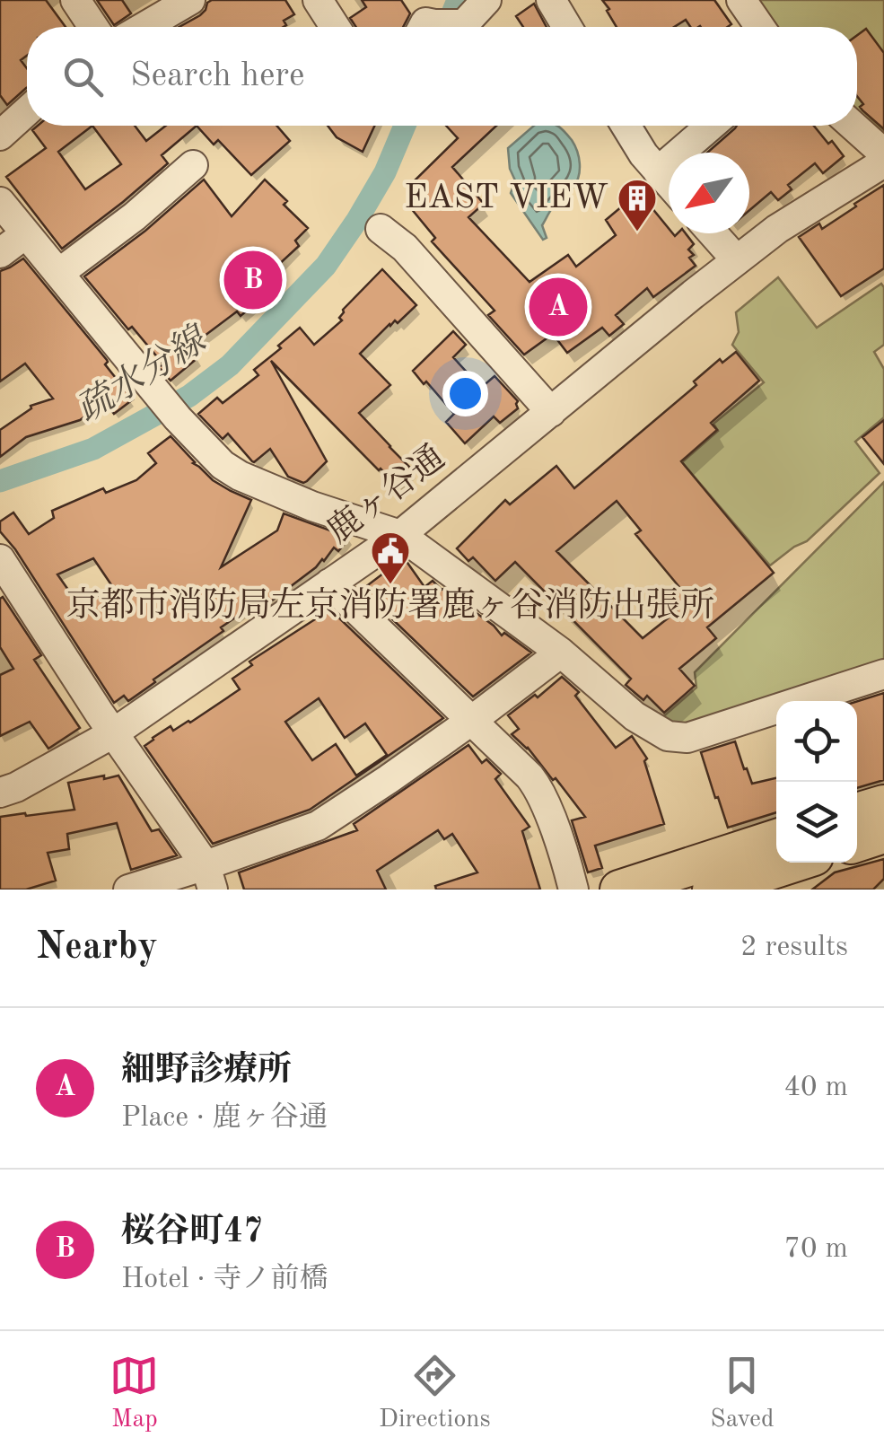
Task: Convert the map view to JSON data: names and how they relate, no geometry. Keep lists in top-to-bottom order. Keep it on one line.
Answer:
{"streets":{"street":["鹿ヶ谷通"]},"water":["疏水分線"],"places":{"building":["EAST VIEW"],"public building":["京都市消防局左京消防署鹿ヶ谷消防出張所"]},"north":"bottom left","page":{"search":"Search here","pins":["B","A"],"heading":["Nearby","2 results"],"list":[{"mark":"A","name":"細野診療所","note":"Place · 鹿ヶ谷通","value":"40 m"},{"mark":"B","name":"桜谷町47","note":"Hotel · 寺ノ前橋","value":"70 m"}],"nav":["Map","Directions","Saved"]}}
